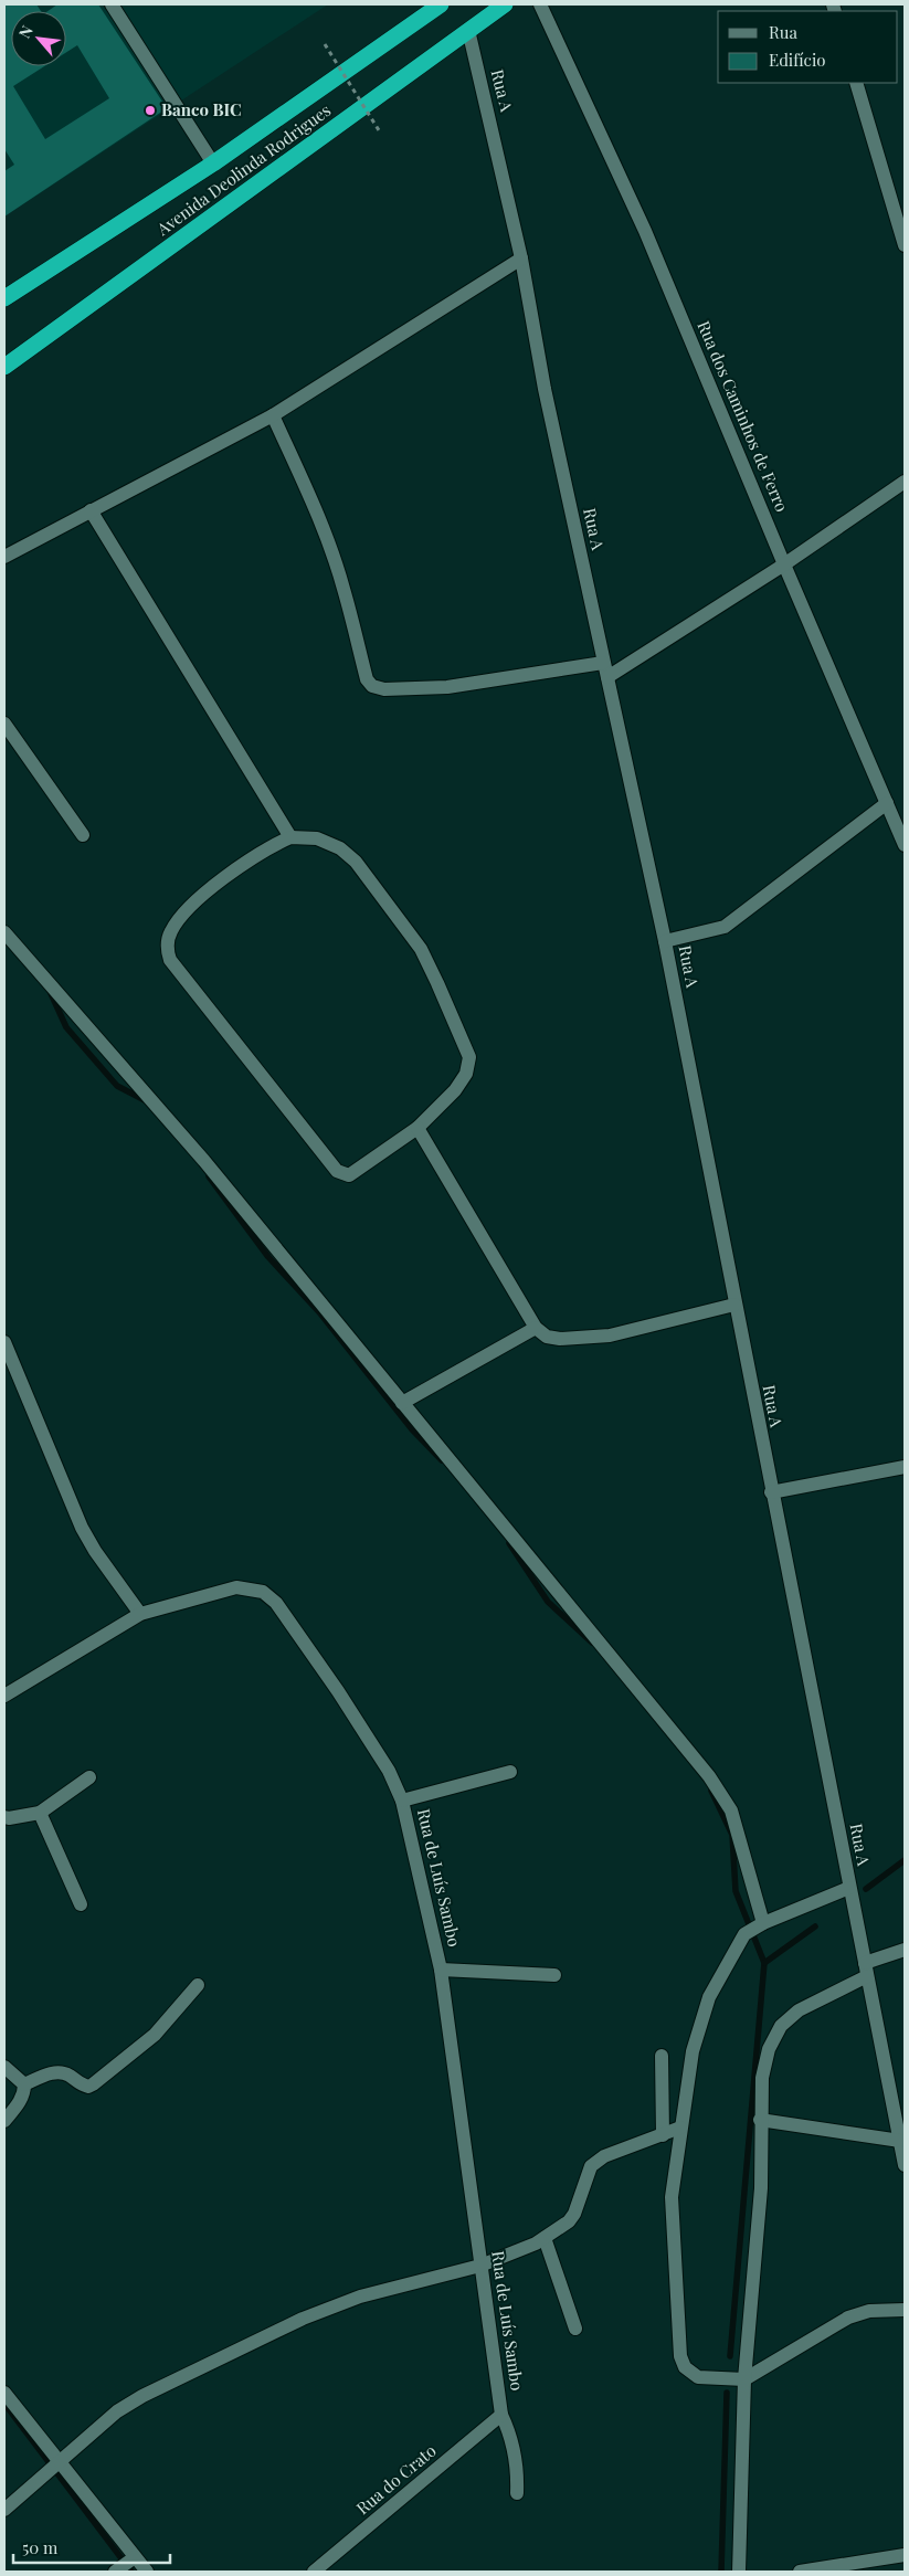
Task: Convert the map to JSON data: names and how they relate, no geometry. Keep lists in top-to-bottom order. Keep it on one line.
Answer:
{"streets":{"highway":["Avenida Deolinda Rodrigues"],"street":["Rua A","Rua dos Caminhos de Ferro","Rua de Luís Sambo","Rua do Crato"]},"crossings":[["Rua A","Avenida Deolinda Rodrigues"],["Rua de Luís Sambo","Rua do Crato"]],"places":["Banco BIC"],"legend":["Rua","Edifício"],"scale_bar":"50 m","north":"top left"}
